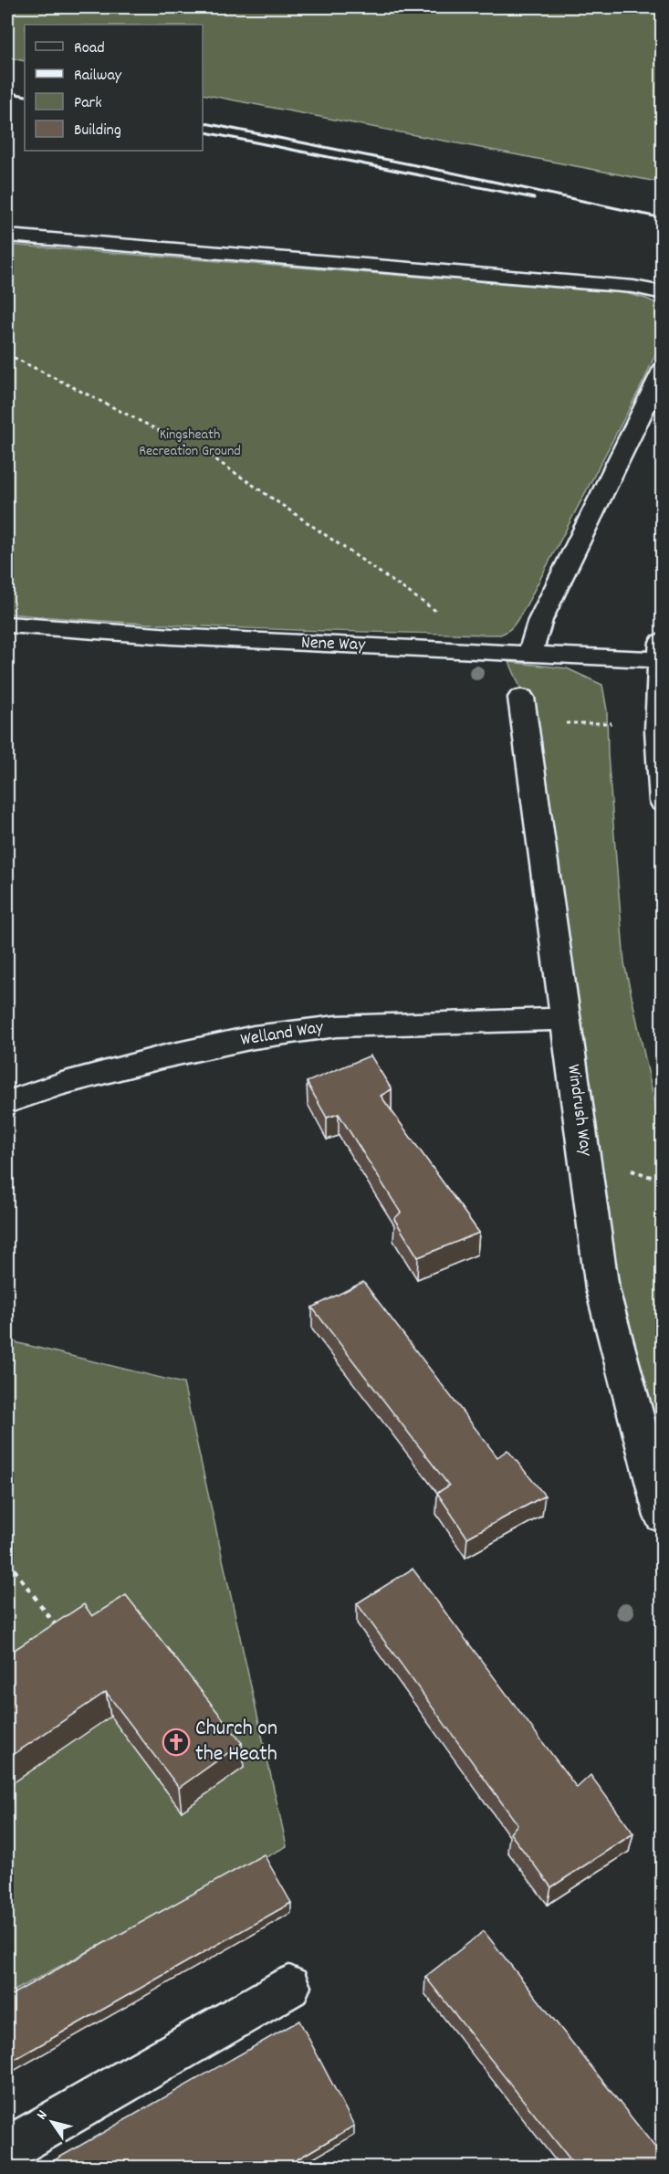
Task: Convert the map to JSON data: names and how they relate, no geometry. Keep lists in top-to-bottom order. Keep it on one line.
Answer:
{"streets":{"street":["Nene Way","Welland Way","Windrush Way"]},"crossings":[["Welland Way","Windrush Way"]],"parks":["Kingsheath Recreation Ground"],"places":{"church":["Church on the Heath"]},"legend":["Road","Railway","Park","Building"],"north":"top left"}
